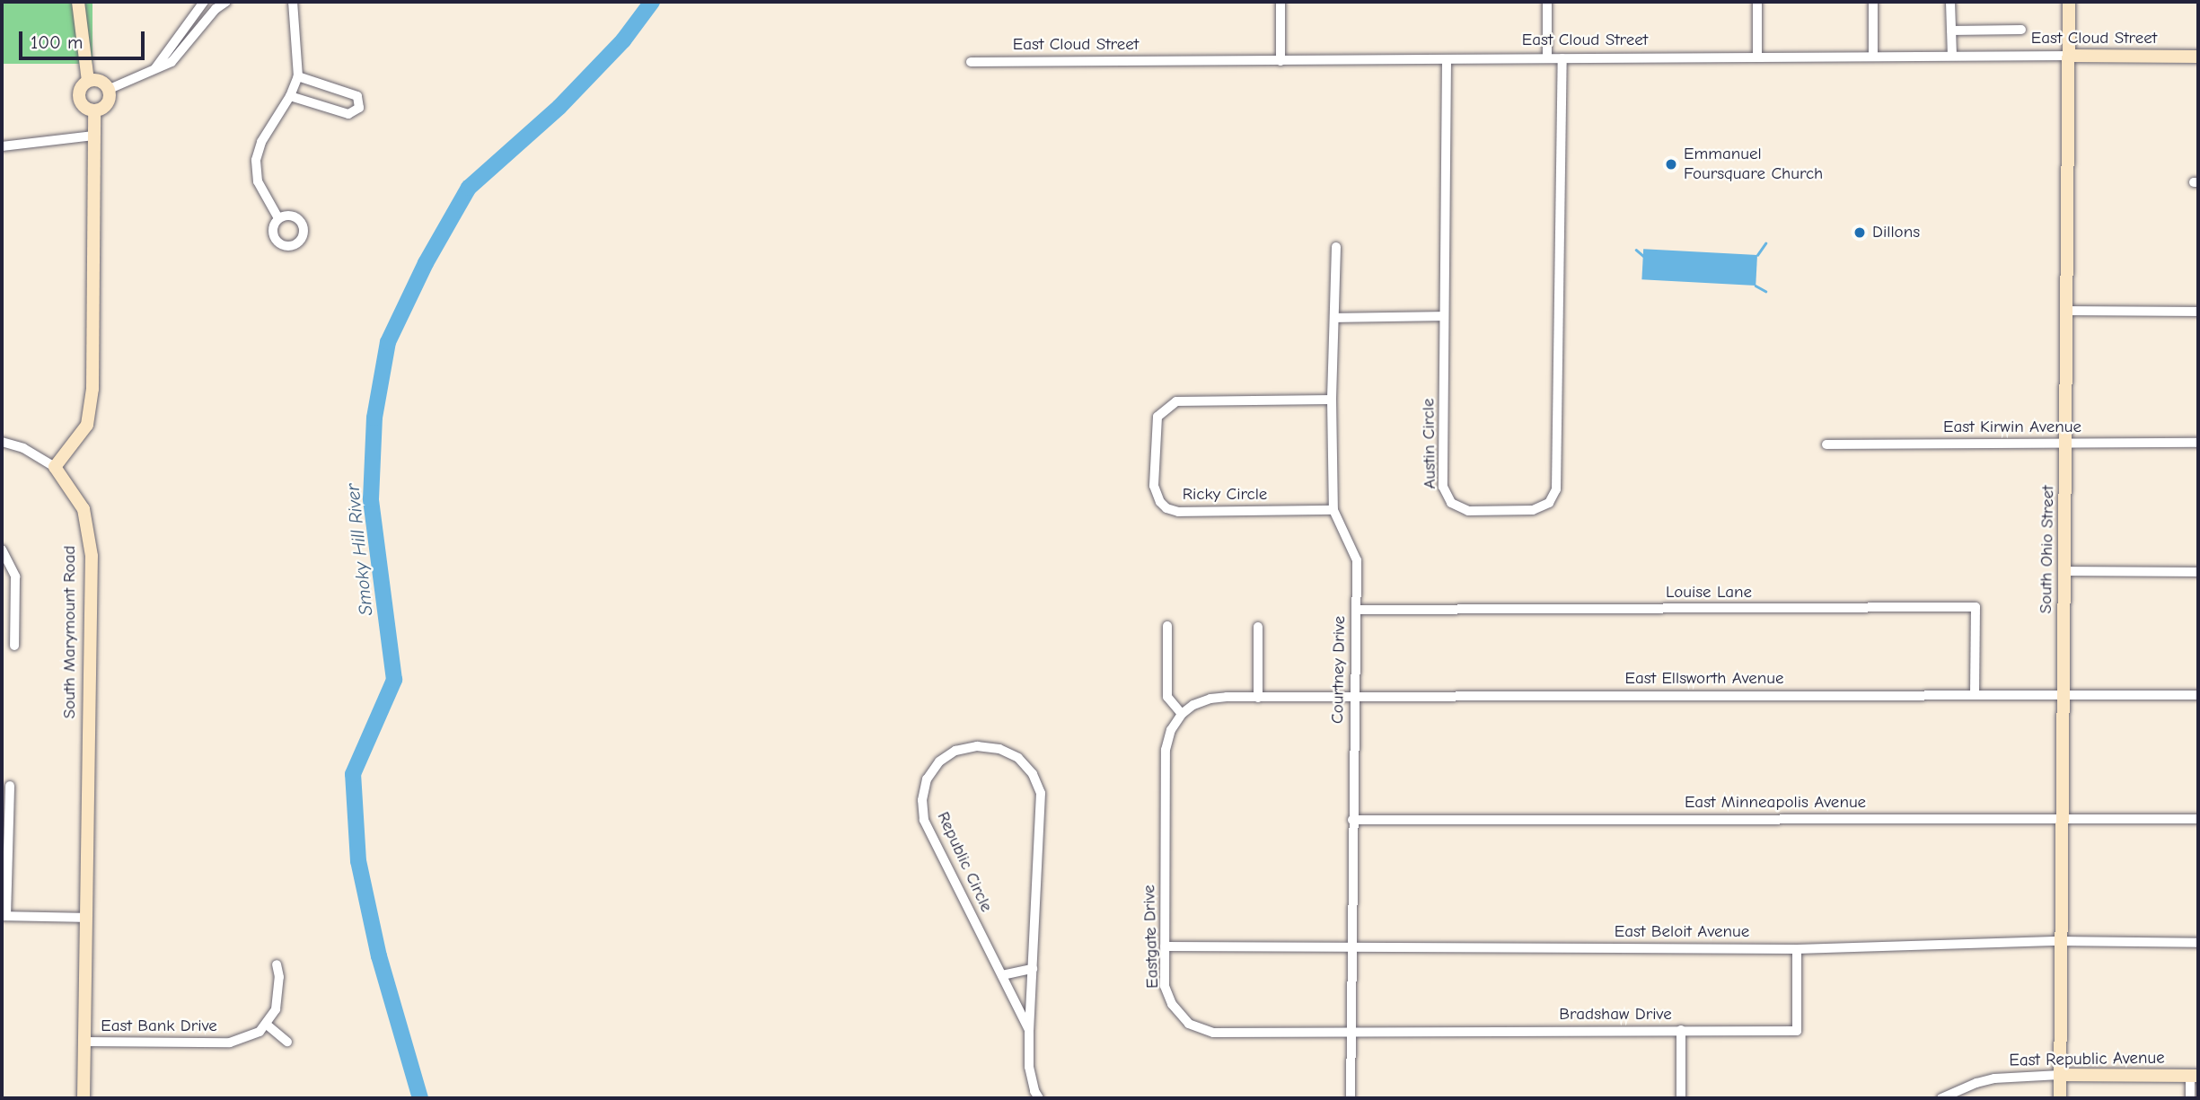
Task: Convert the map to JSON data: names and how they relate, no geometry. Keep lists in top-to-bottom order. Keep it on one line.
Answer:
{"streets":{"street":["East Cloud Street","East Kirwin Avenue","Austin Circle","Ricky Circle","South Ohio Street","Louise Lane","South Marymount Road","Courtney Drive","East Ellsworth Avenue","East Minneapolis Avenue","Republic Circle","East Beloit Avenue","Eastgate Drive","Bradshaw Drive","East Bank Drive","East Republic Avenue"]},"crossings":[["East Cloud Street","Austin Circle"],["East Cloud Street","South Ohio Street"],["East Kirwin Avenue","South Ohio Street"],["Ricky Circle","Courtney Drive"],["South Ohio Street","East Ellsworth Avenue"],["South Ohio Street","East Minneapolis Avenue"],["South Ohio Street","East Beloit Avenue"],["South Ohio Street","East Republic Avenue"],["Louise Lane","Courtney Drive"],["Louise Lane","East Ellsworth Avenue"],["South Marymount Road","East Bank Drive"],["Courtney Drive","East Ellsworth Avenue"],["Courtney Drive","East Minneapolis Avenue"],["Courtney Drive","East Beloit Avenue"],["Courtney Drive","Eastgate Drive"],["Courtney Drive","Bradshaw Drive"],["East Ellsworth Avenue","Eastgate Drive"],["East Beloit Avenue","Eastgate Drive"],["East Beloit Avenue","Bradshaw Drive"],["Eastgate Drive","Bradshaw Drive"]],"water":["Smoky Hill River"],"places":["Emmanuel Foursquare Church","Dillons"],"scale_bar":"100 m"}
